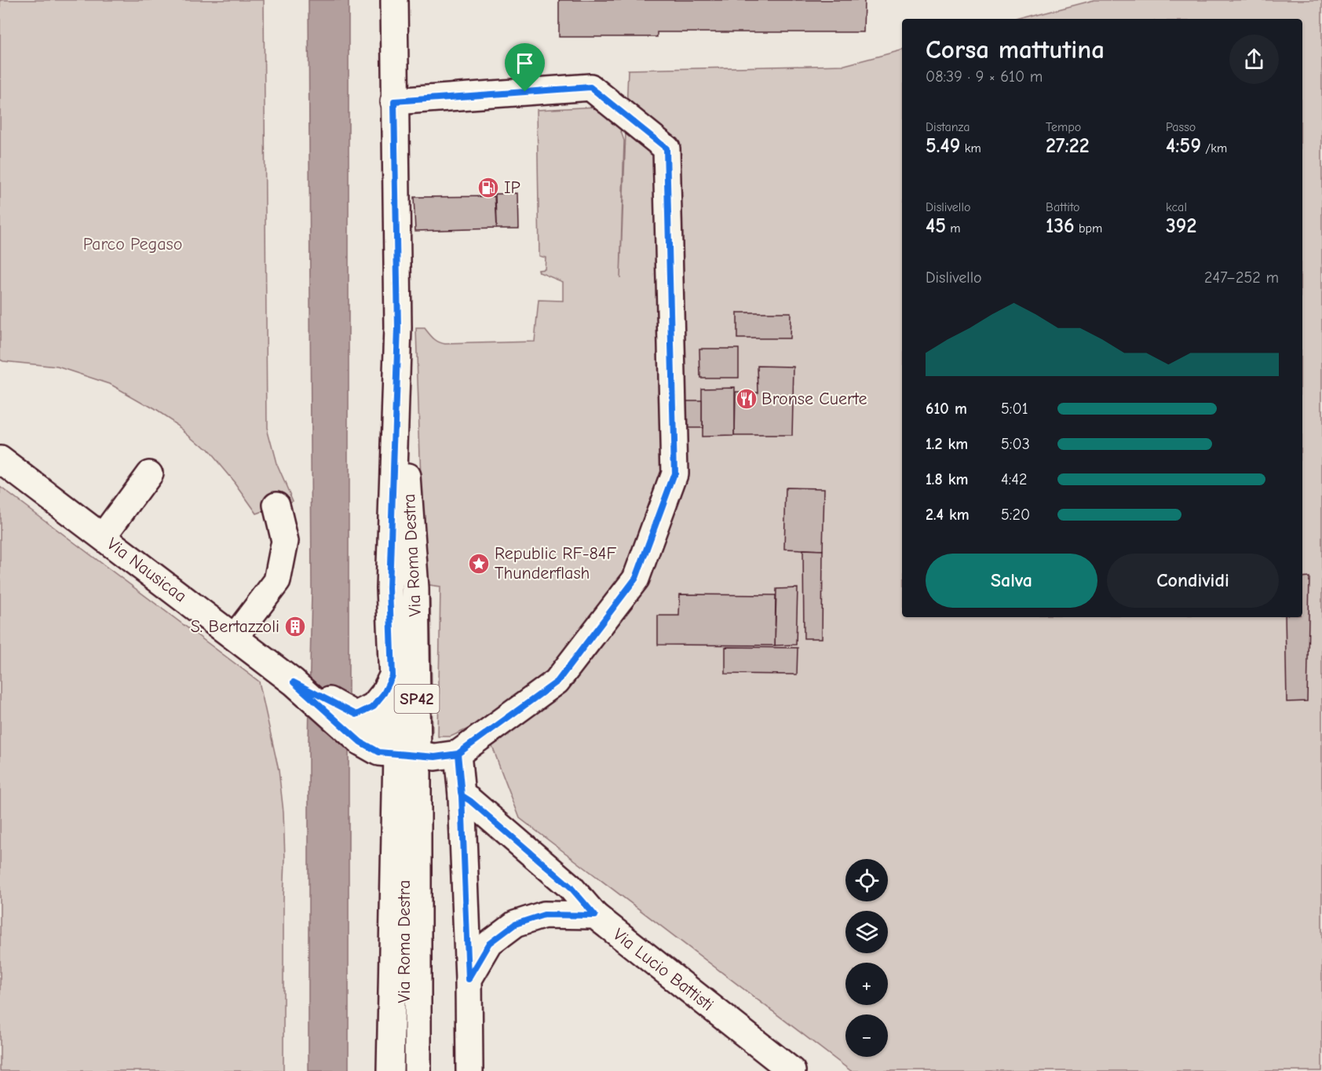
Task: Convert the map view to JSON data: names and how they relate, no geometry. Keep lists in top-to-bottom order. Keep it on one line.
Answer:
{"streets":{"main road":["Via Roma Destra","Via Nausicaa","SP42","Via Lucio Battisti"]},"crossings":[["Via Roma Destra","Via Nausicaa"]],"parks":["Parco Pegaso"],"places":{"fuel station":["IP"],"restaurant":["Bronse Cuerte"],"place":["Republic RF-84F Thunderflash"],"building":["S. Bertazzoli"]},"page":{"heading":["Corsa mattutina","08:39 · 9 × 610 m"],"stats":[["Distanza","5.49 km"],["Tempo","27:22"],["Passo","4:59 /km"],["Dislivello","45 m"],["Battito","136 bpm"],["kcal","392"]],"chart":["Dislivello","247–252 m"],"list":[{"name":"610 m","note":"5:01"},{"name":"1.2 km","note":"5:03"},{"name":"1.8 km","note":"4:42"},{"name":"2.4 km","note":"5:20"}],"buttons":["Salva","Condividi"],"map_buttons":["+","−"]}}
